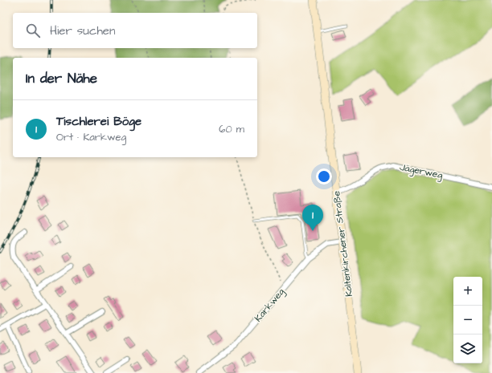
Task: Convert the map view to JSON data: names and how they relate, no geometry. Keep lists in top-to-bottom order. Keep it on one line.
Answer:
{"streets":{"main road":["Kaltenkirchener Straße"],"street":["Jägerweg","Karkweg"]},"crossings":[["Jägerweg","Kaltenkirchener Straße"],["Kaltenkirchener Straße","Karkweg"]],"page":{"search":"Hier suchen","heading":"In der Nähe","list":[{"mark":"1","name":"Tischlerei Böge","note":"Ort · Karkweg","value":"60 m"}],"pins":"1","map_buttons":["+","−"]}}
